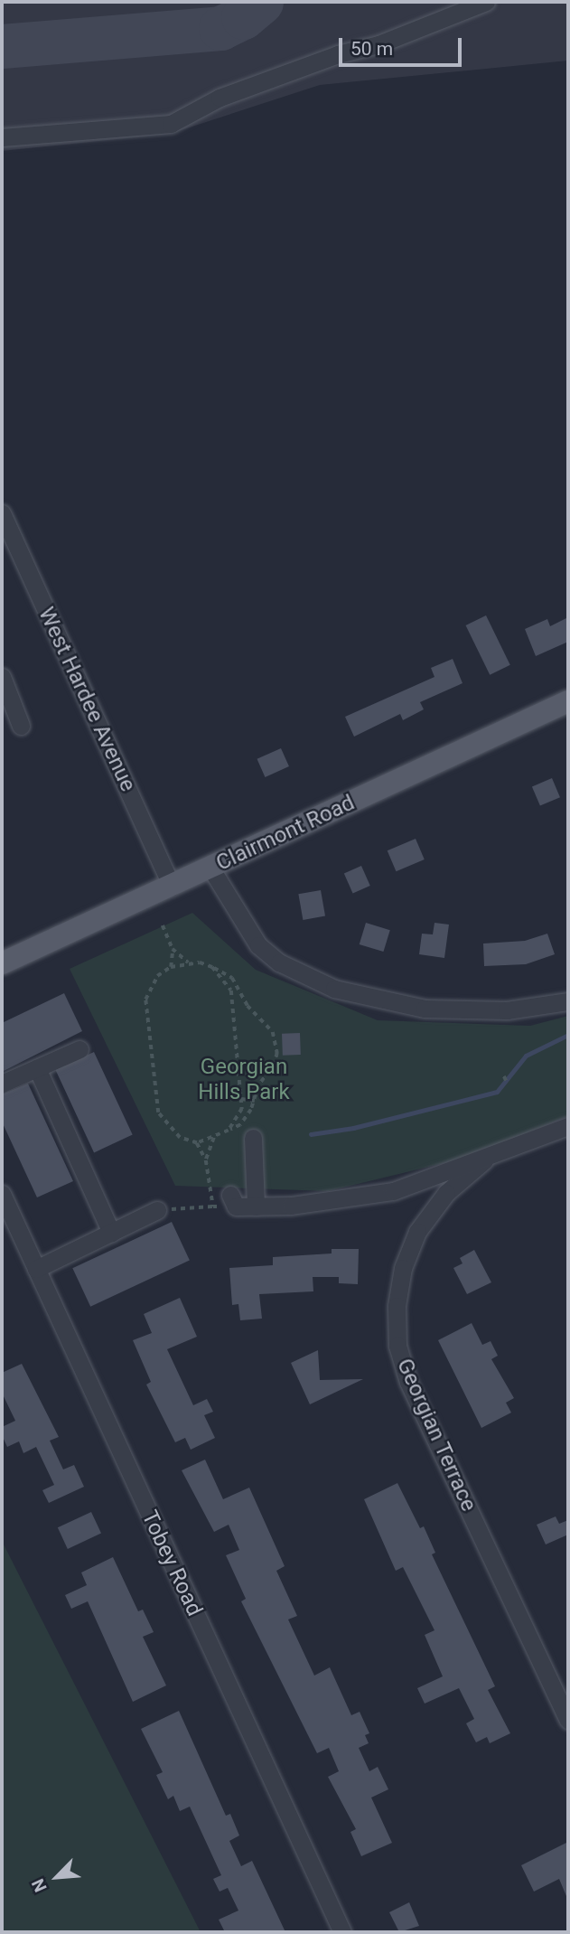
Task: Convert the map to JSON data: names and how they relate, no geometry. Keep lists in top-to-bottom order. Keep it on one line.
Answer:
{"streets":{"main road":["Clairmont Road"],"street":["West Hardee Avenue","Georgian Terrace","Tobey Road"]},"crossings":[["West Hardee Avenue","Clairmont Road"]],"parks":["Georgian Hills Park"],"scale_bar":"50 m","north":"bottom left"}
